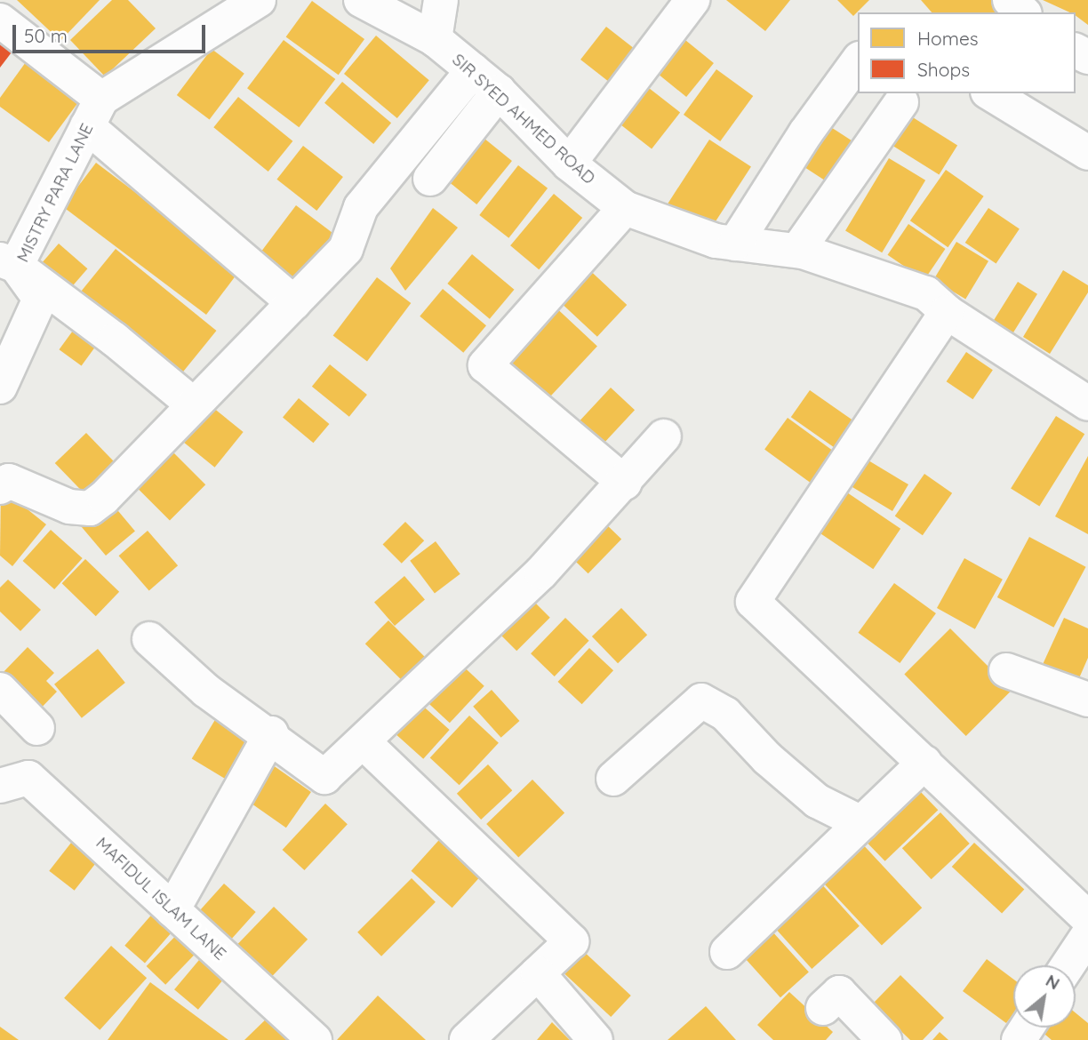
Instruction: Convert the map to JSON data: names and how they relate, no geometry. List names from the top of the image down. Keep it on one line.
{"streets":{"street":["SIR SYED AHMED ROAD","MISTRY PARA LANE","MAFIDUL ISLAM LANE"]},"legend":["Homes","Shops"],"scale_bar":"50 m","north":"top right"}
